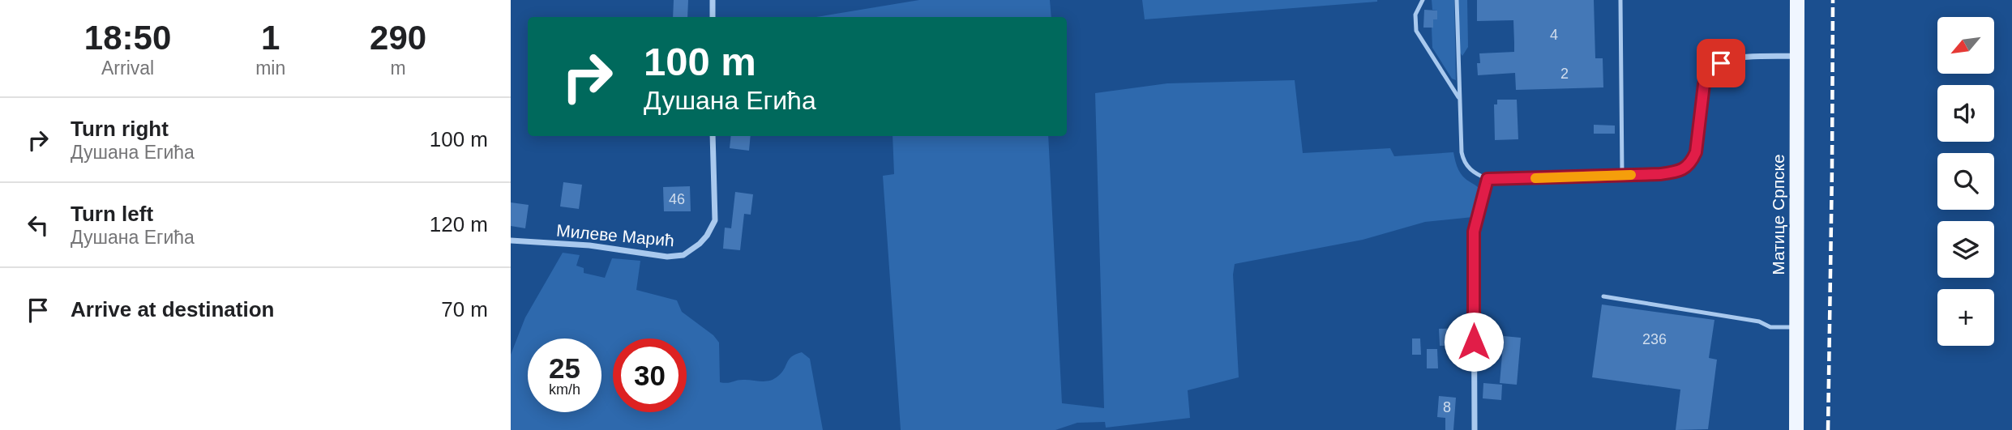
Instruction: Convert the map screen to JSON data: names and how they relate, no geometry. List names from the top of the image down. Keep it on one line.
{"streets":{"main road":["Матице Српске"],"street":["Милеве Мaрић"]},"house_numbers":["4","2","46","236","8"],"north":"bottom left","page":{"eta":["18:50","Arrival","1","min","290","m"],"map_buttons":"+","turn":["100 m","Душана Егића"],"list":[{"name":"Turn right","note":"Душана Егића","value":"100 m"},{"name":"Turn left","note":"Душана Егића","value":"120 m"},{"name":"Arrive at destination","value":"70 m"}],"speed":"25 km/h","limit":"30"}}
